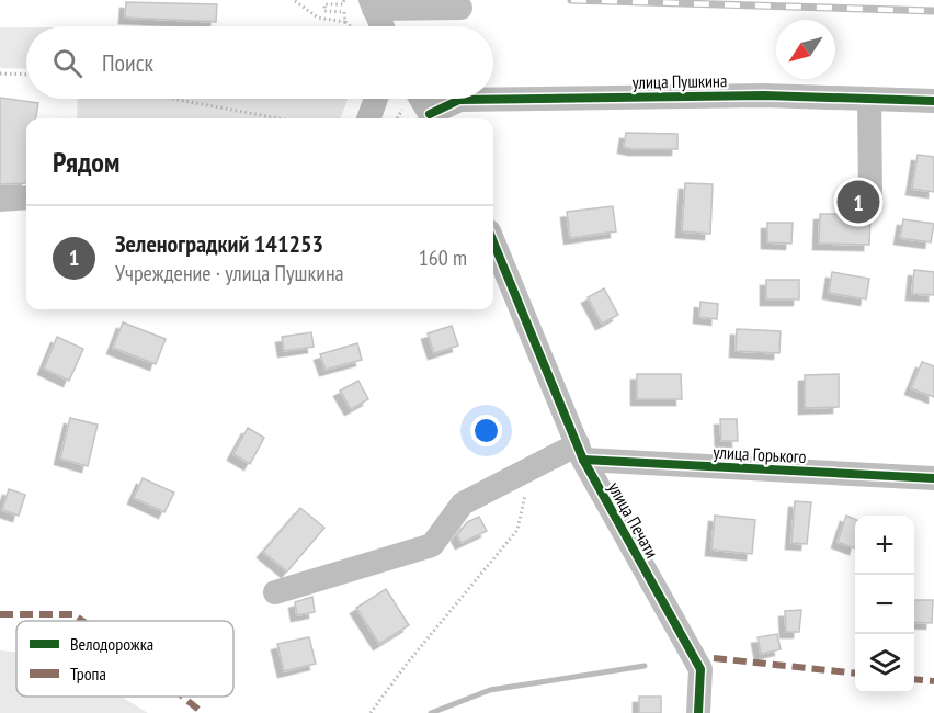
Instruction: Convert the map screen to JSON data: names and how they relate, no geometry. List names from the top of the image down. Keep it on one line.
{"streets":{"street":["улица Пушкина","улица Горького","улица Печати"]},"crossings":[["улица Горького","улица Печати"]],"legend":["Велодорожка","Тропа"],"north":"bottom left","page":{"search":"Поиск","heading":"Рядом","pins":"1","list":[{"mark":"1","name":"Зеленоградкий 141253","note":"Учреждение · улица Пушкина","value":"160 m"}],"map_buttons":["+","−"]}}
